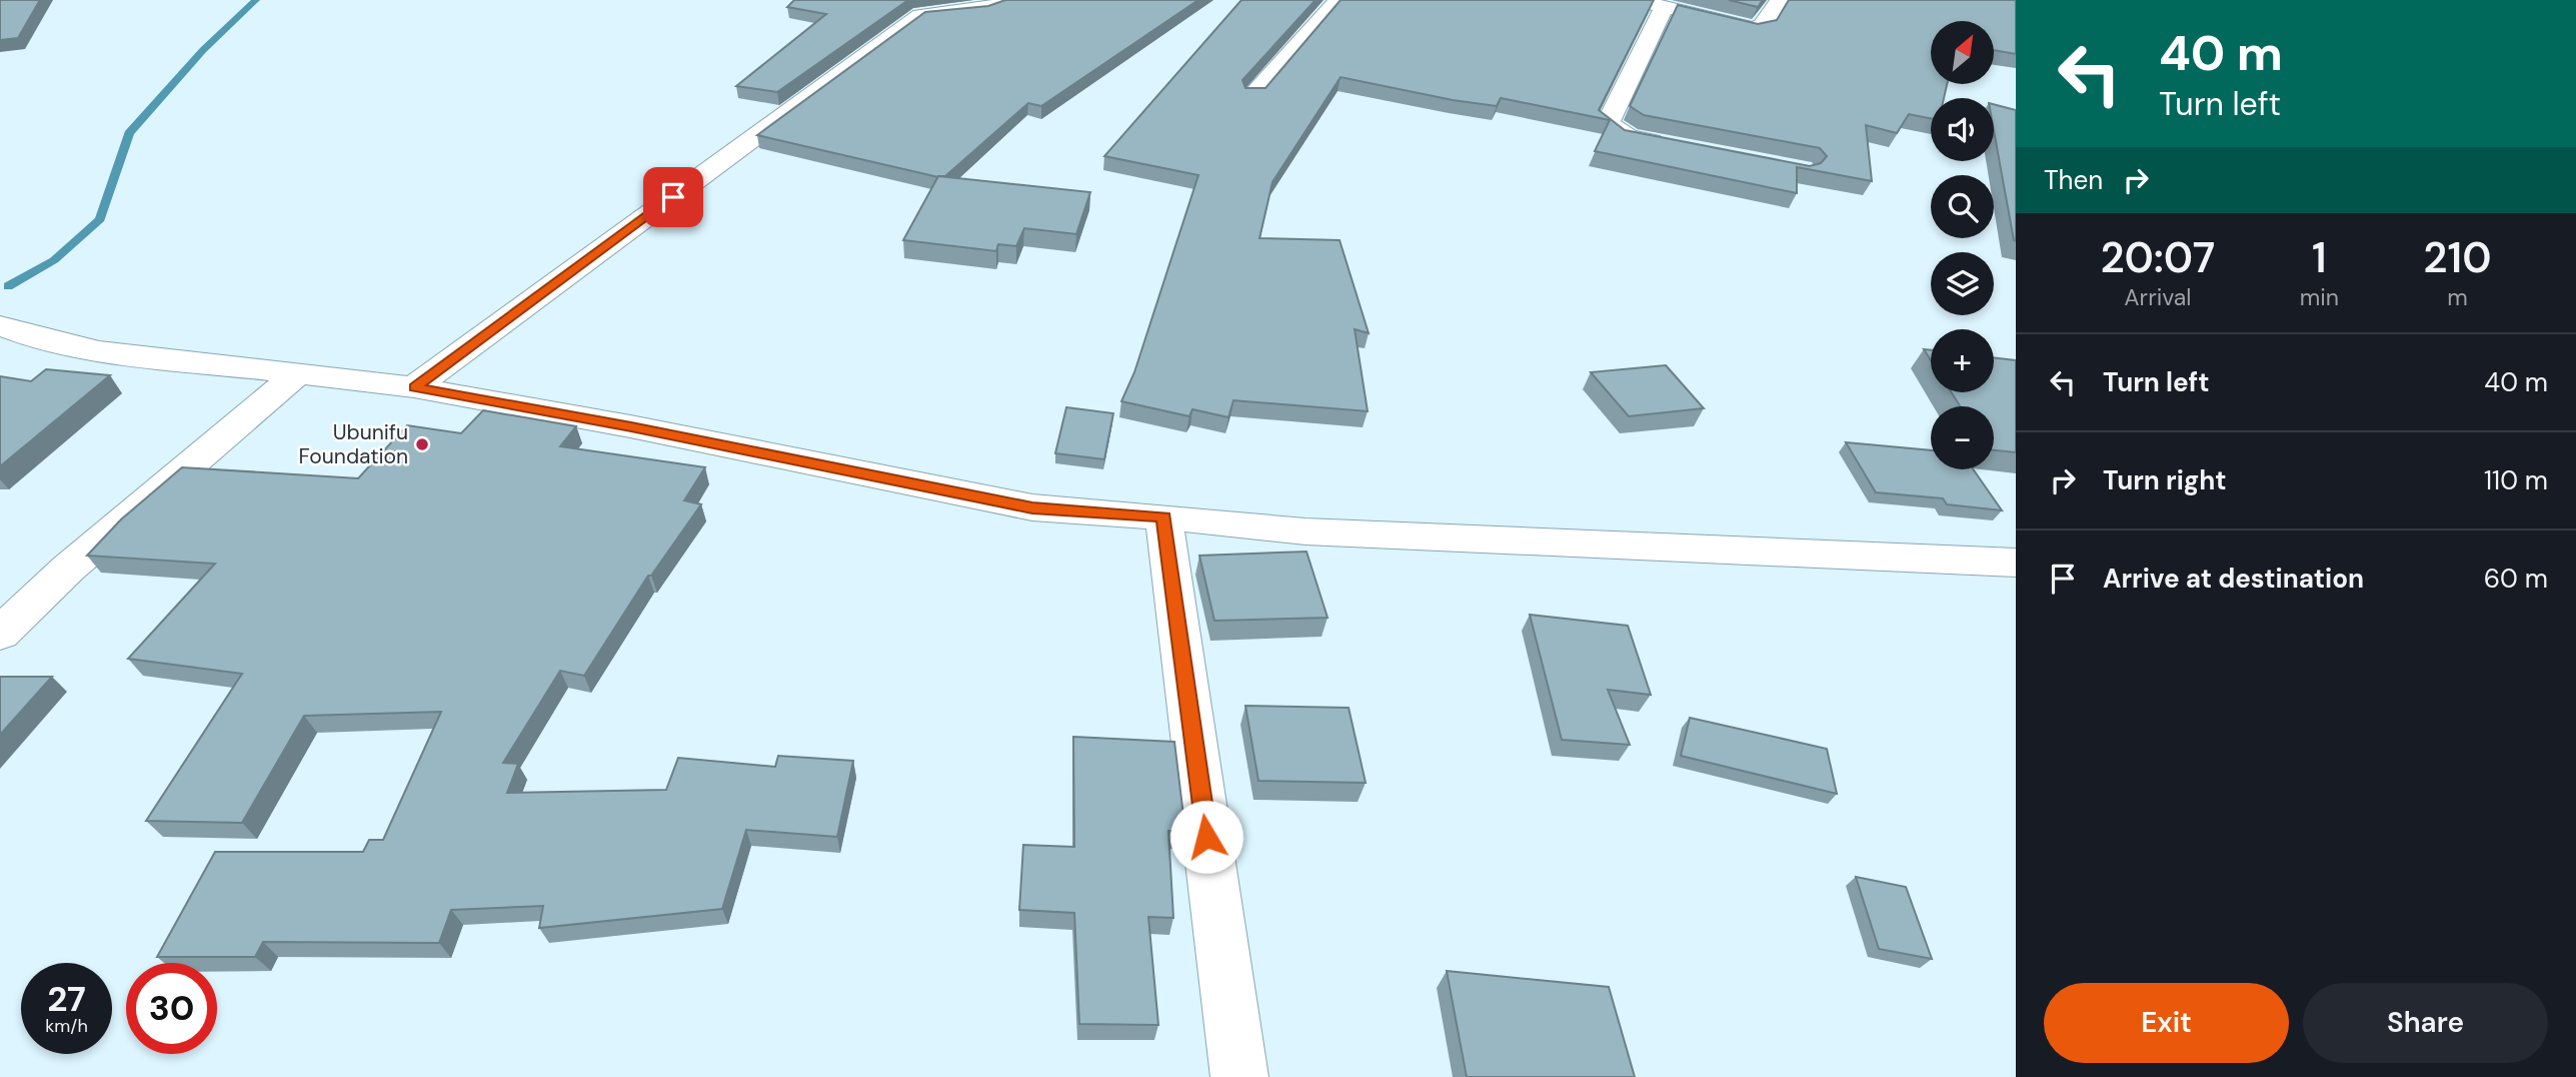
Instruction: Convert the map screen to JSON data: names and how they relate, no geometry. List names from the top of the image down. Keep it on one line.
{"places":["Ubunifu Foundation"],"north":"top right","page":{"turn":["40 m","Turn left"],"map_buttons":["+","−"],"then":"Then","eta":["20:07","Arrival","1","min","210","m"],"list":[{"name":"Turn left","value":"40 m"},{"name":"Turn right","value":"110 m"},{"name":"Arrive at destination","value":"60 m"}],"speed":"27 km/h","limit":"30","buttons":["Exit","Share"]}}
